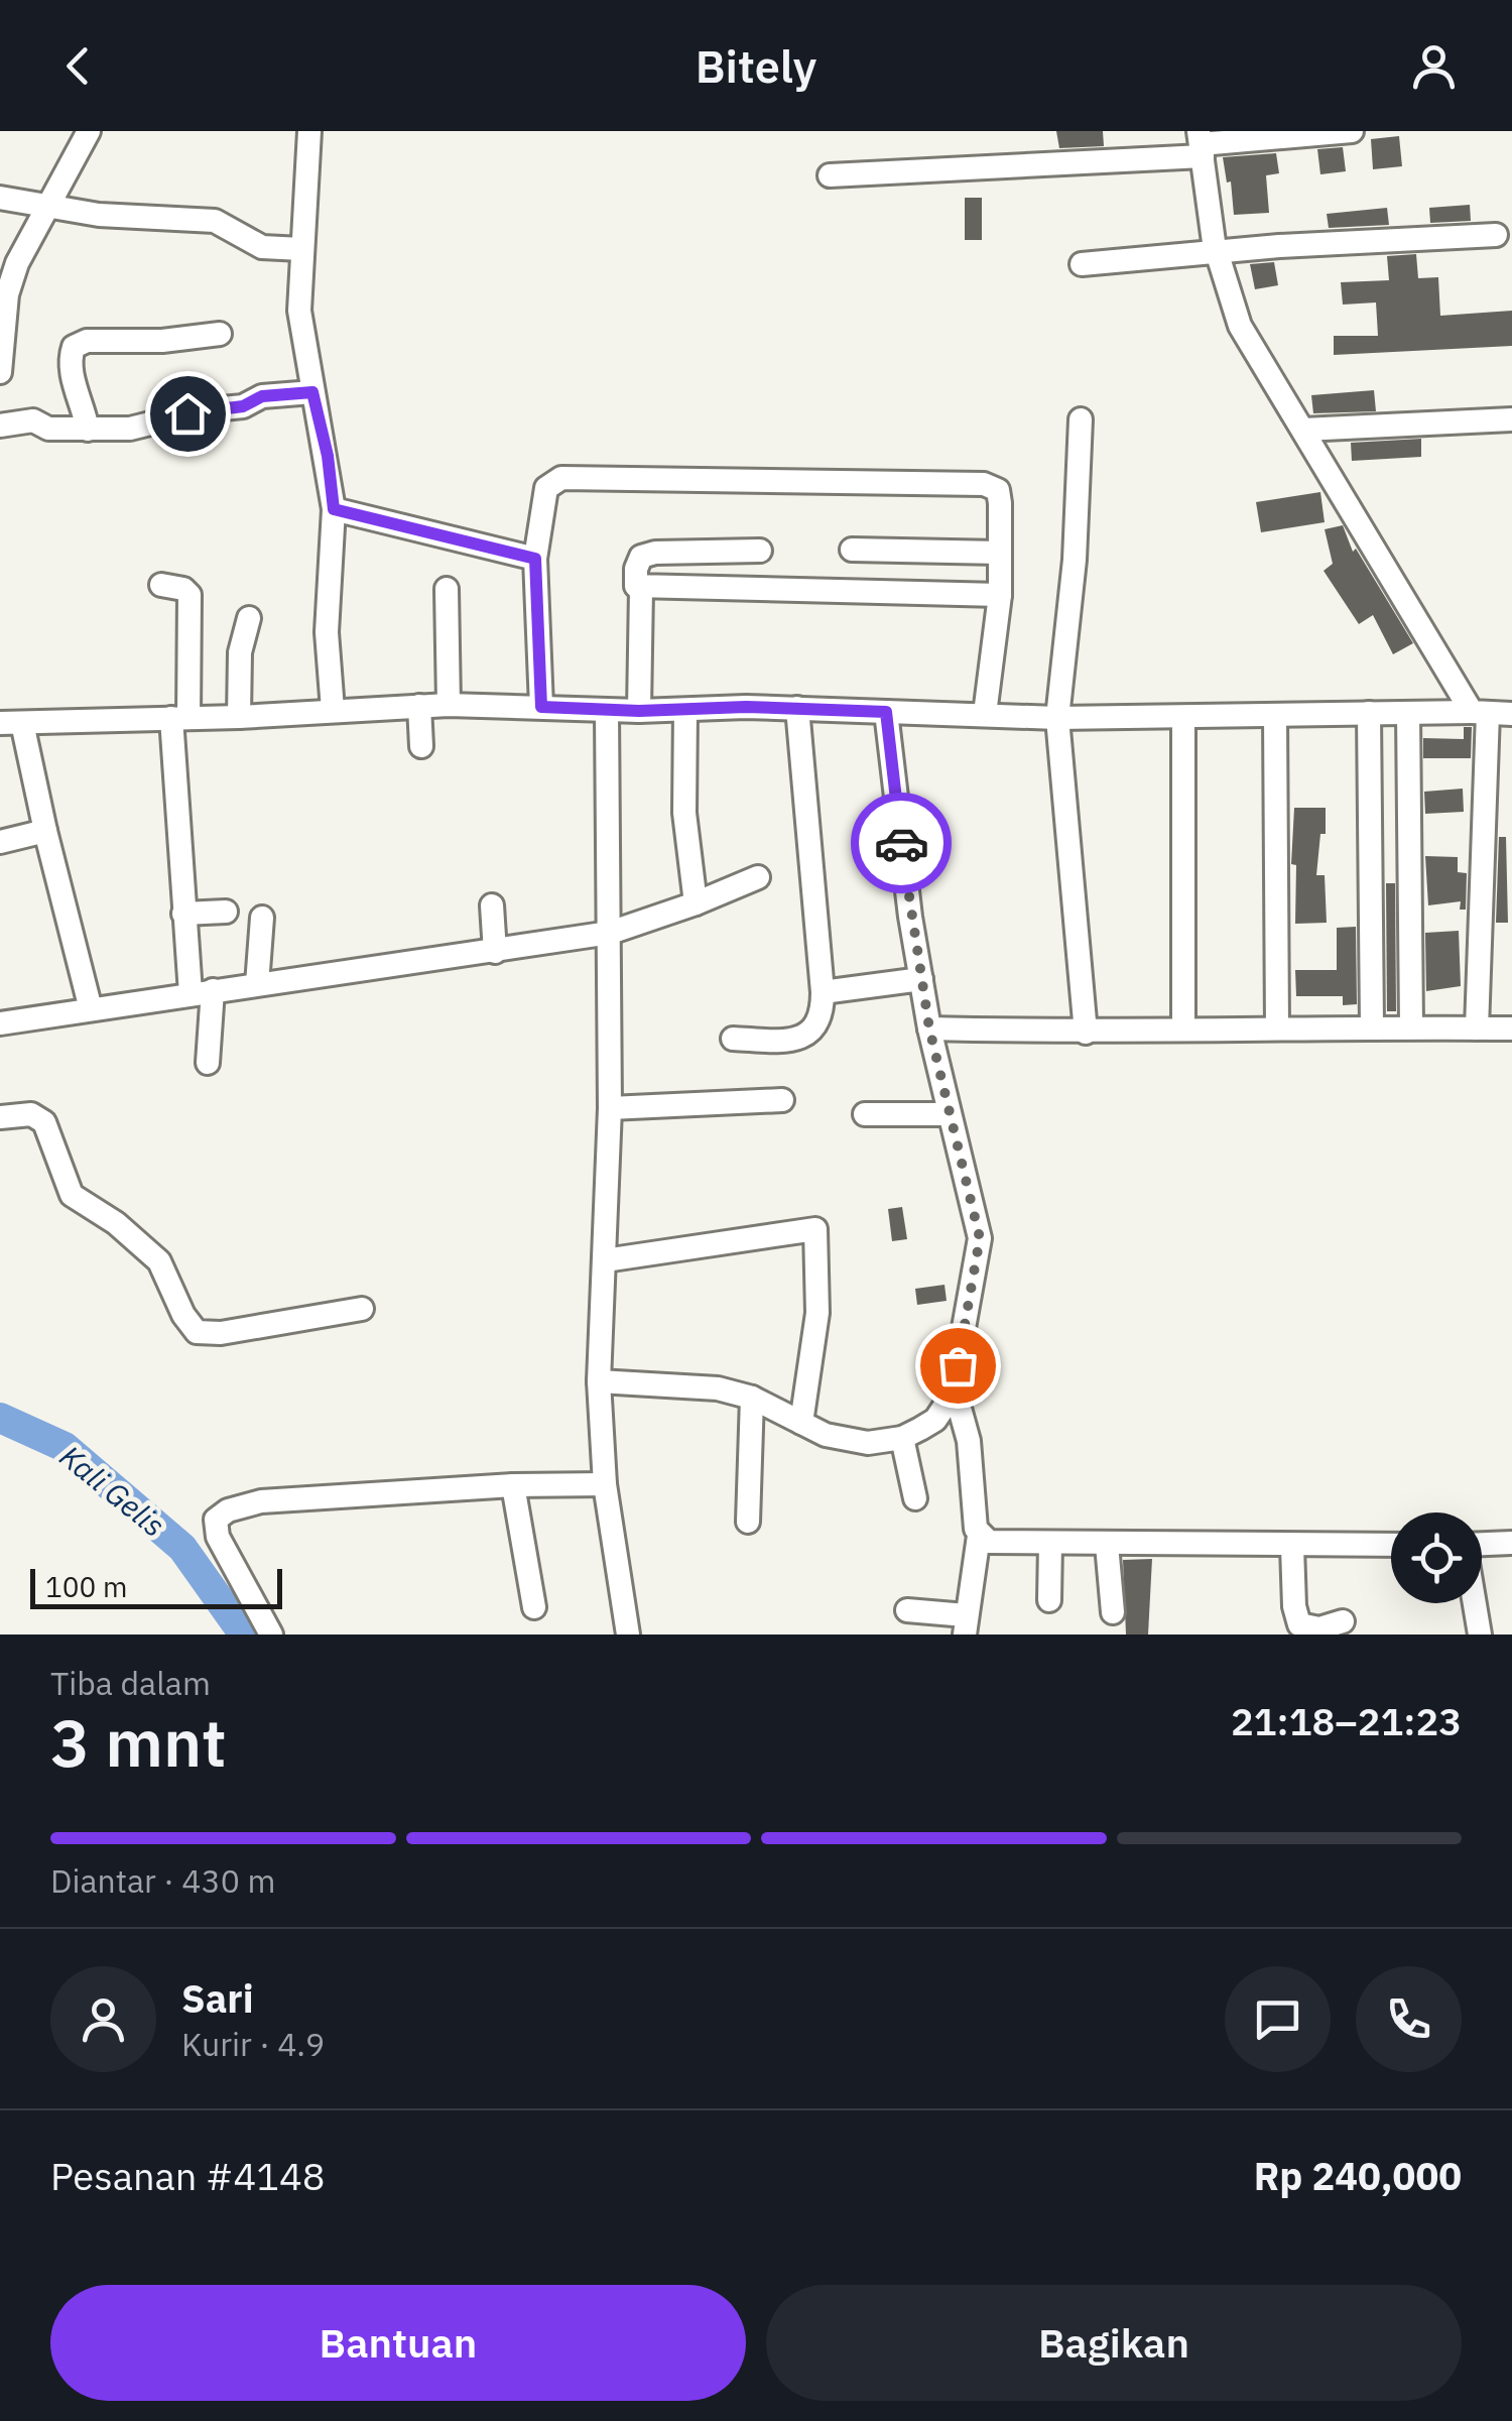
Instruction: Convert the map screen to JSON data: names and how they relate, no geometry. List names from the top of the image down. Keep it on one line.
{"water":["Kali Gelis"],"scale_bar":"100 m","page":{"header":"Bitely","scale":"100 m","heading":["3 mnt","Tiba dalam","21:18–21:23"],"panel":["Sari","Kurir · 4.9","Pesanan #4148","Rp 240,000"],"bar":"Diantar · 430 m","buttons":["Bantuan","Bagikan"]}}
